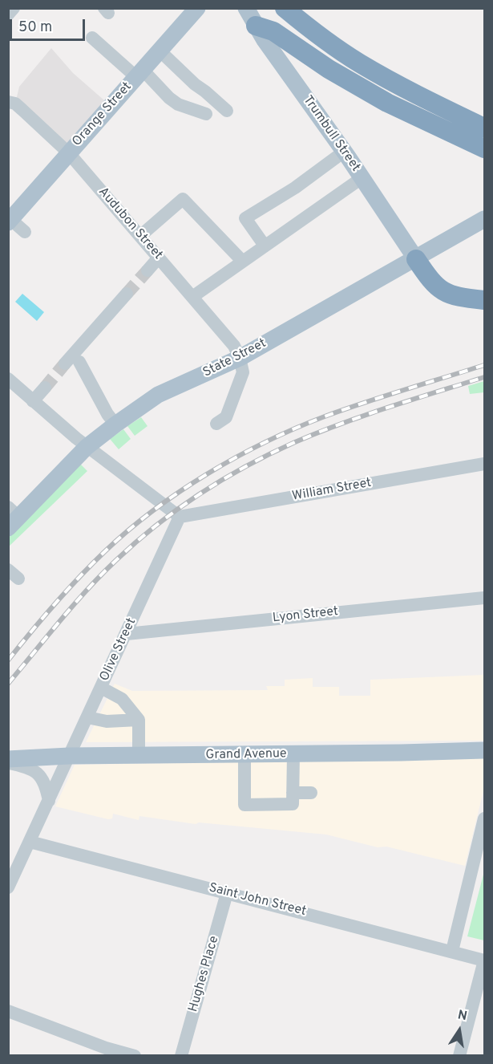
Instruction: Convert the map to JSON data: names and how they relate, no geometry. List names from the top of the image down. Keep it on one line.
{"streets":{"main road":["Orange Street","Trumbull Street","State Street","Grand Avenue"],"street":["Audubon Street","William Street","Lyon Street","Olive Street","Saint John Street","Hughes Place"]},"crossings":[["Orange Street","Audubon Street"],["Trumbull Street","State Street"],["Audubon Street","State Street"],["William Street","Olive Street"],["Lyon Street","Olive Street"],["Olive Street","Grand Avenue"],["Olive Street","Saint John Street"],["Saint John Street","Hughes Place"]],"scale_bar":"50 m","north":"top"}
